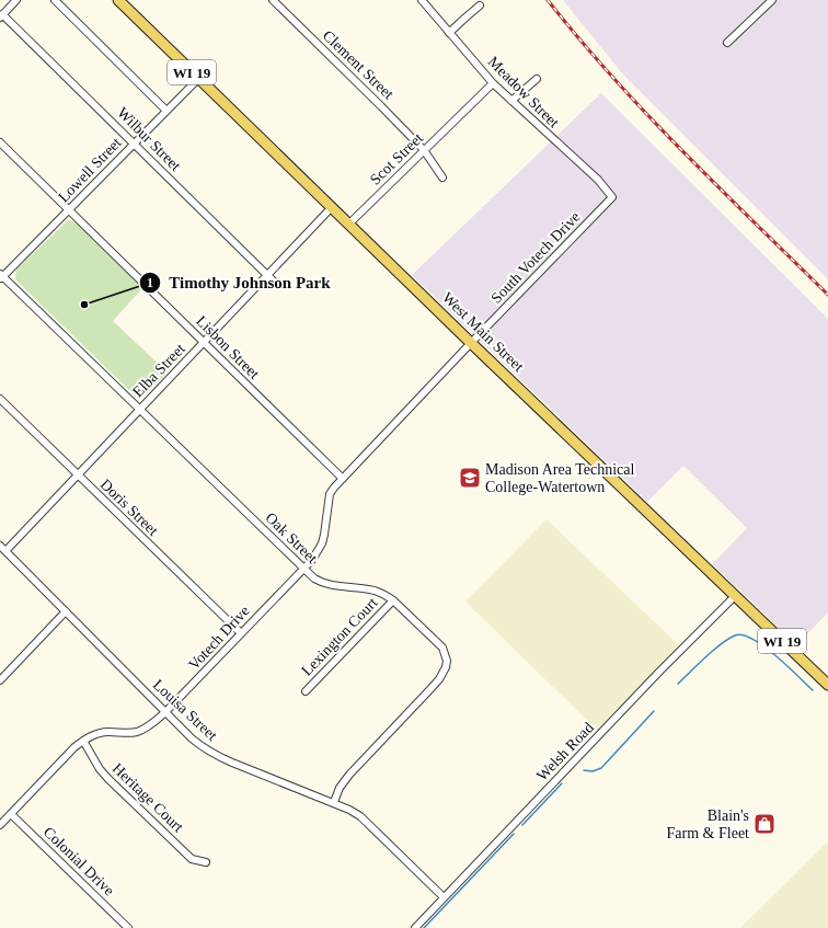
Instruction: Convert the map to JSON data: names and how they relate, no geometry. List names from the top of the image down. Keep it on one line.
{"streets":{"main road":["WI 19","West Main Street"],"street":["Clement Street","Meadow Street","Wilbur Street","Scot Street","Lowell Street","South Votech Drive","Lisbon Street","Elba Street","Doris Street","Oak Street","Lexington Court","Votech Drive","Louisa Street","Welsh Road","Heritage Court","Colonial Drive"]},"crossings":[["Clement Street","Scot Street"],["Meadow Street","Scot Street"],["Meadow Street","South Votech Drive"],["Wilbur Street","Lowell Street"],["Wilbur Street","Elba Street"],["Scot Street","West Main Street"],["Lowell Street","West Main Street"],["Lowell Street","Lisbon Street"],["Lowell Street","Oak Street"],["South Votech Drive","West Main Street"],["South Votech Drive","Votech Drive"],["West Main Street","Elba Street"],["West Main Street","Welsh Road"],["Lisbon Street","Elba Street"],["Lisbon Street","Votech Drive"],["Elba Street","Doris Street"],["Elba Street","Oak Street"],["Elba Street","Louisa Street"],["Doris Street","Votech Drive"],["Oak Street","Lexington Court"],["Oak Street","Votech Drive"],["Oak Street","Louisa Street"],["Votech Drive","Louisa Street"],["Votech Drive","Heritage Court"],["Votech Drive","Colonial Drive"],["Louisa Street","Welsh Road"]],"places":{"other":["Timothy Johnson Park"],"school or university":["Madison Area Technical College-Watertown"],"shop":["Blain's Farm & Fleet"]}}
